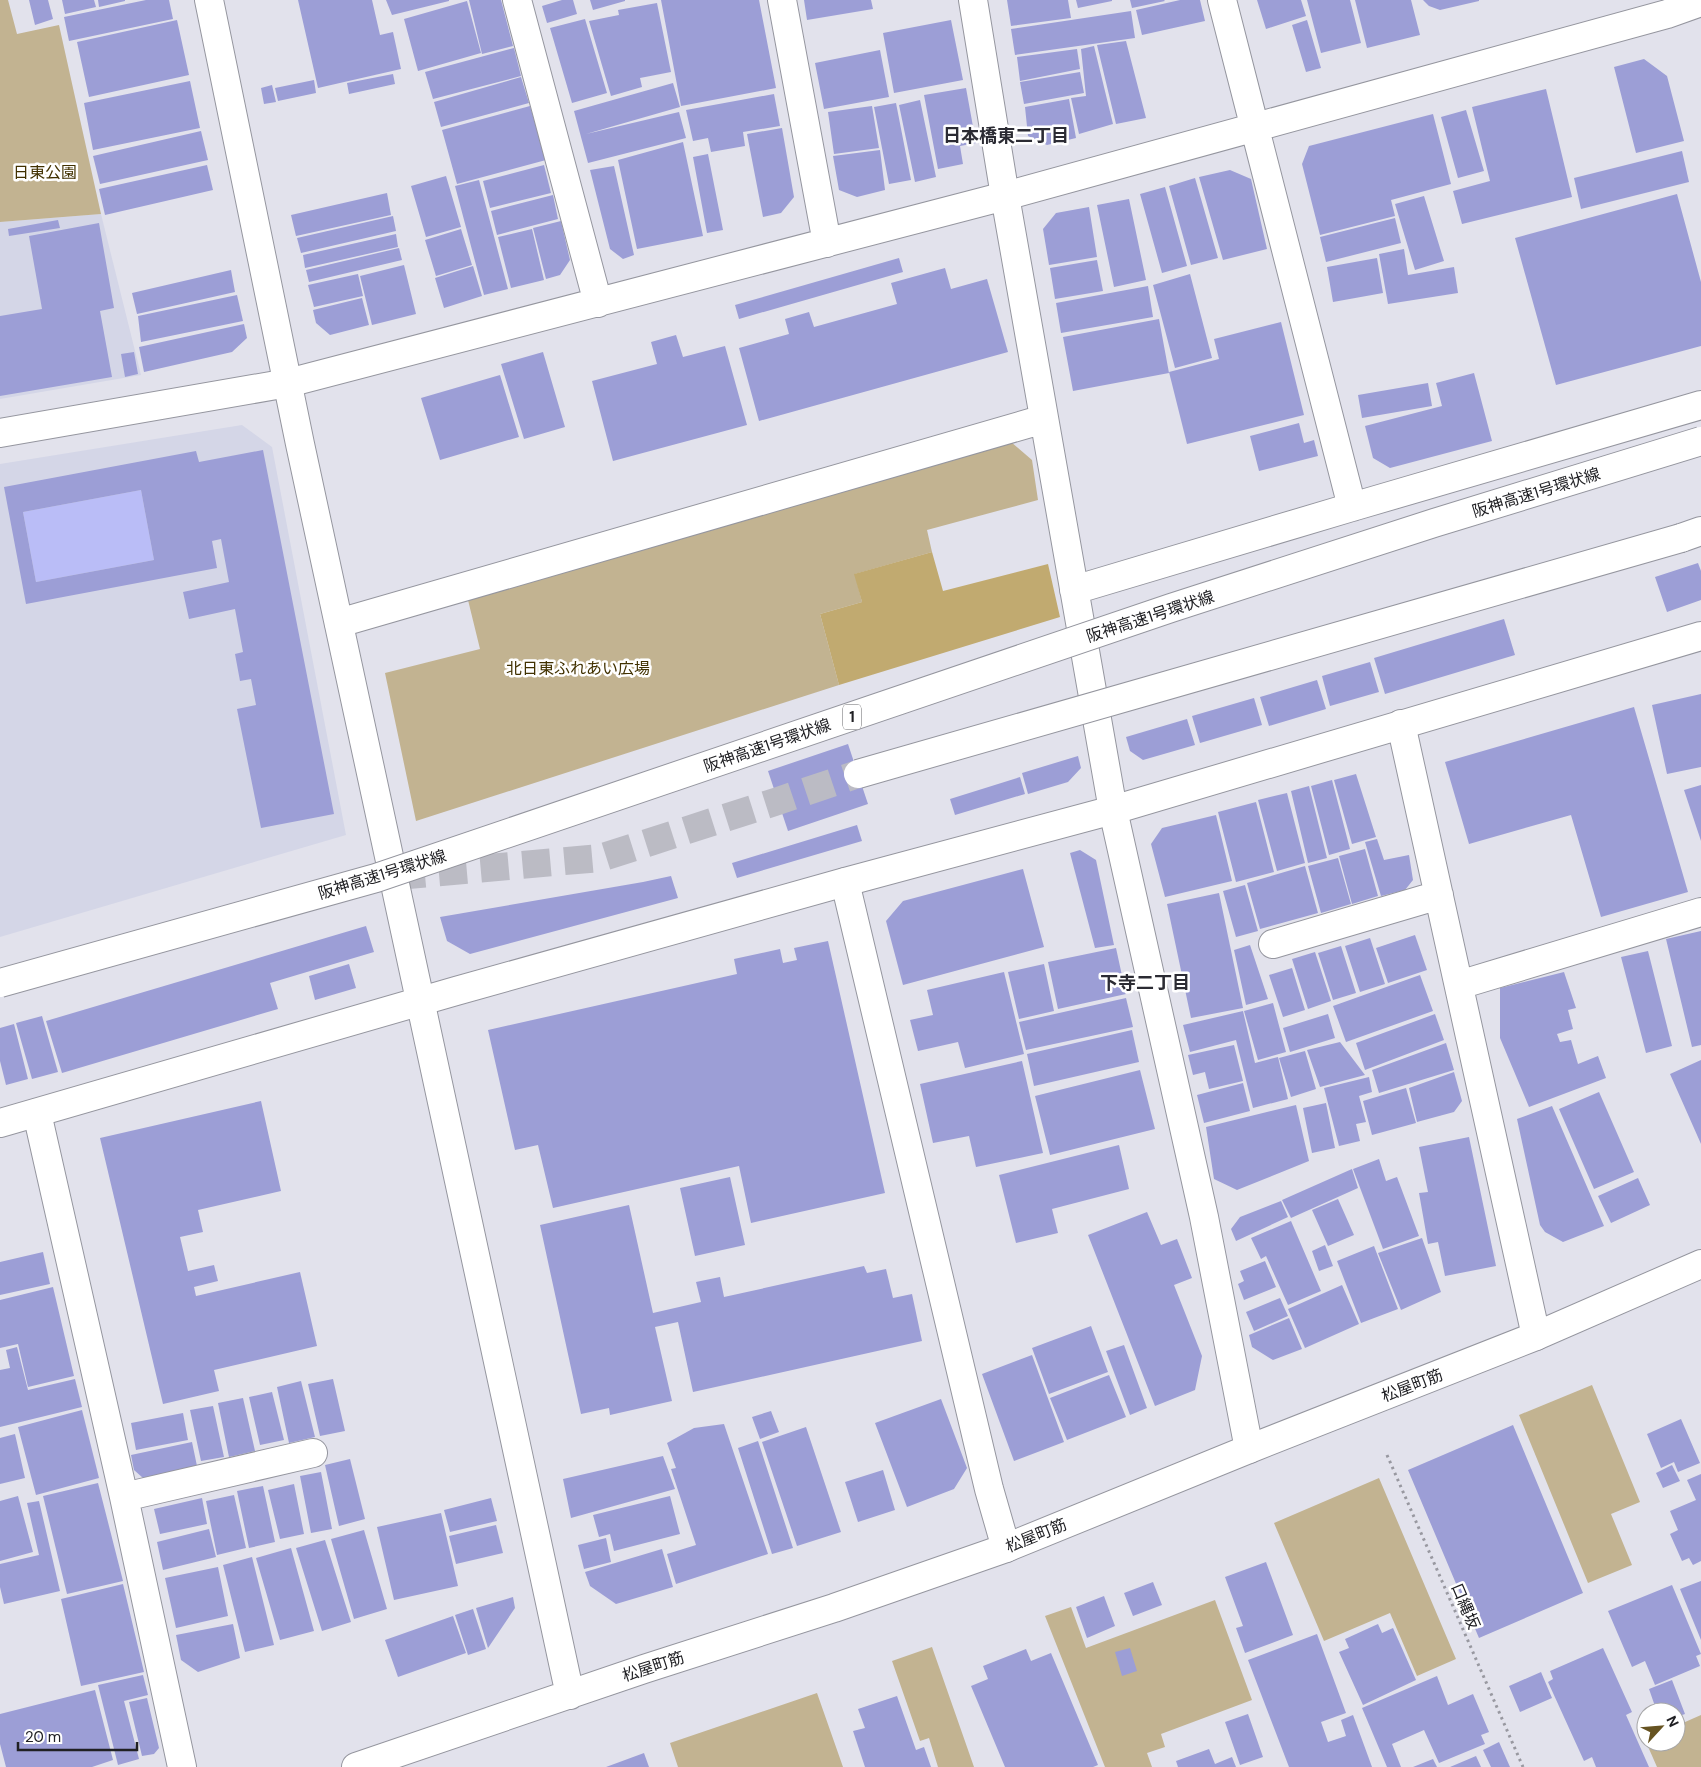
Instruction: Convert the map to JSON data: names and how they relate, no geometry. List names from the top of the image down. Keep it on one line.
{"streets":{"main road":["阪神高速1号環状線","1","松屋町筋"],"path":["口縄坂"]},"districts":["日本橋東二丁目","下寺二丁目"],"parks":["日東公園","北日東ふれあい広場"],"scale_bar":"20 m","north":"top right"}
